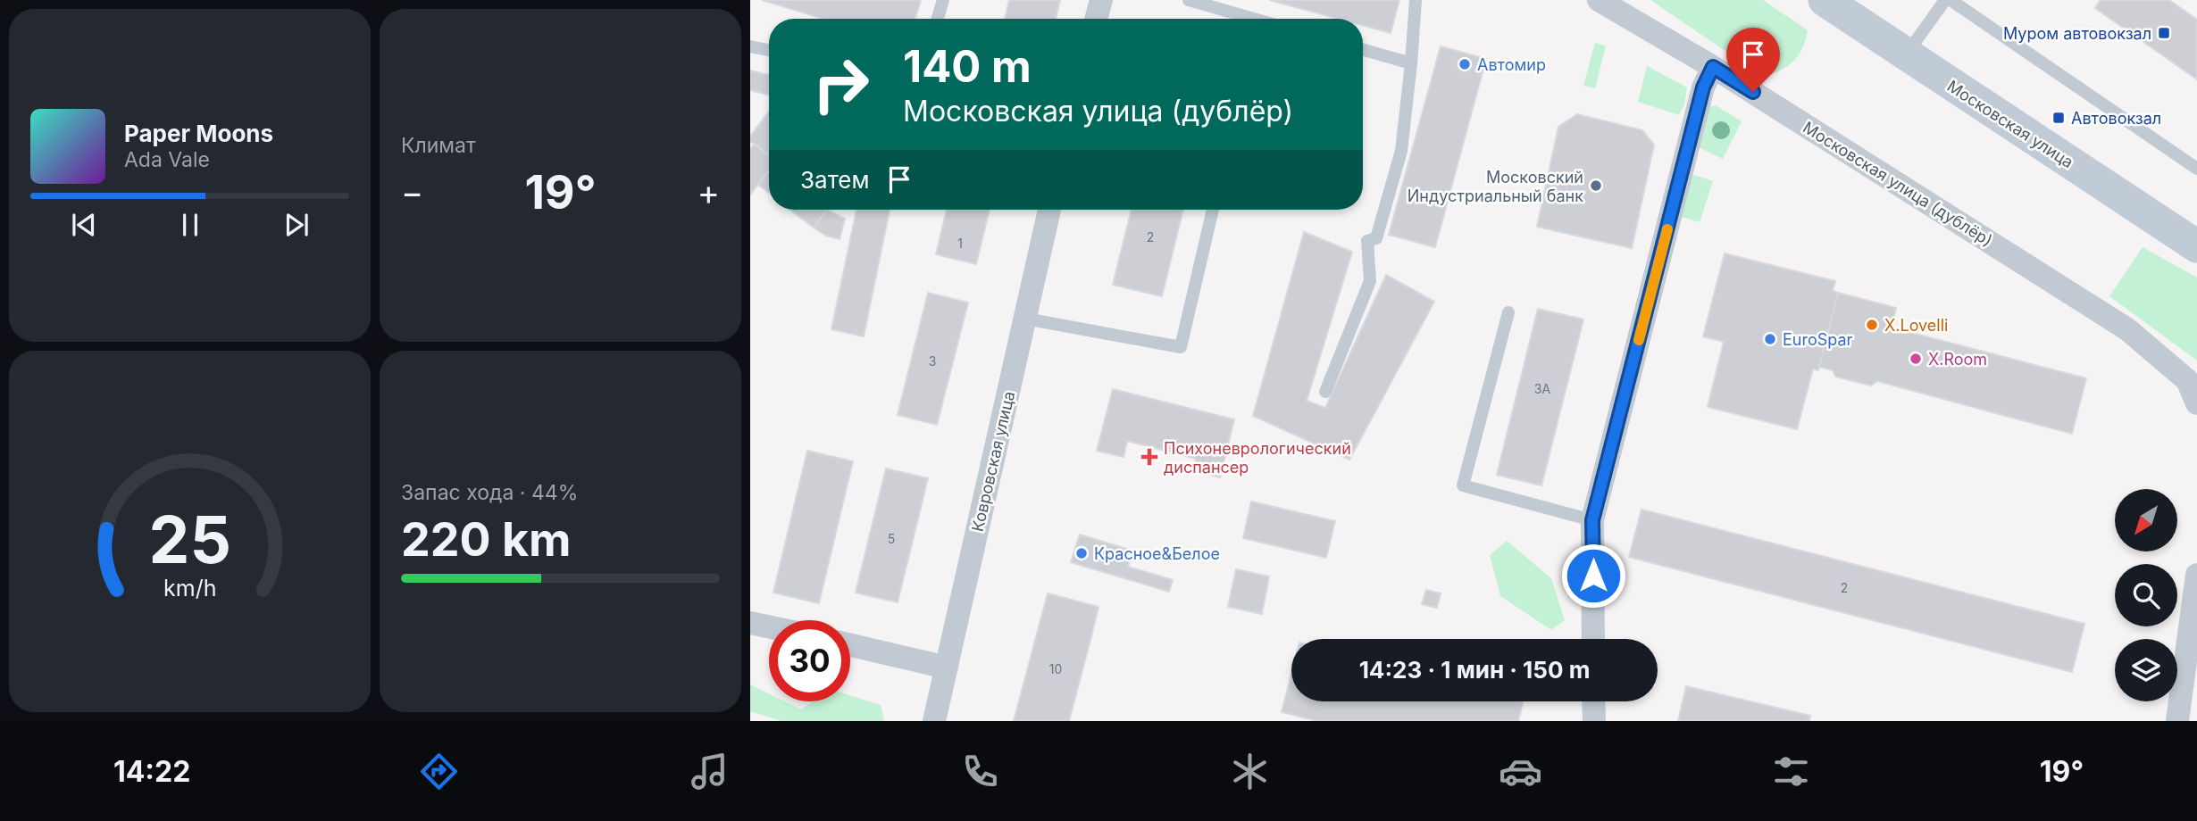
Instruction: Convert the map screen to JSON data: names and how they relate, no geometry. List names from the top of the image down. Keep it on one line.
{"streets":{"main road":["Московская улица"],"street":["Московская улица (дублёр)","Ковровская улица"]},"places":{"transit":["Муром автовокзал","Автовокзал"],"other":["Автомир","Московский Индустриальный банк","X.Lovelli","EuroSpar","Х.Room","Красное&Белое"],"health":["Психоневрологический диспансер"]},"house_numbers":["2","1","3","3А","5","2","10"],"north":"bottom left","page":{"tile":["Климат",["Запас хода · 44%","220 km"]],"turn":["140 m","Московская улица (дублёр)"],"song":["Paper Moons","Ada Vale"],"then":"Затем","heat":["−","19°","+"],"limit":"30","trip":"14:23 · 1 мин · 150 m","tabs":["14:22","19°"],"gauge":["25","km/h"]}}
